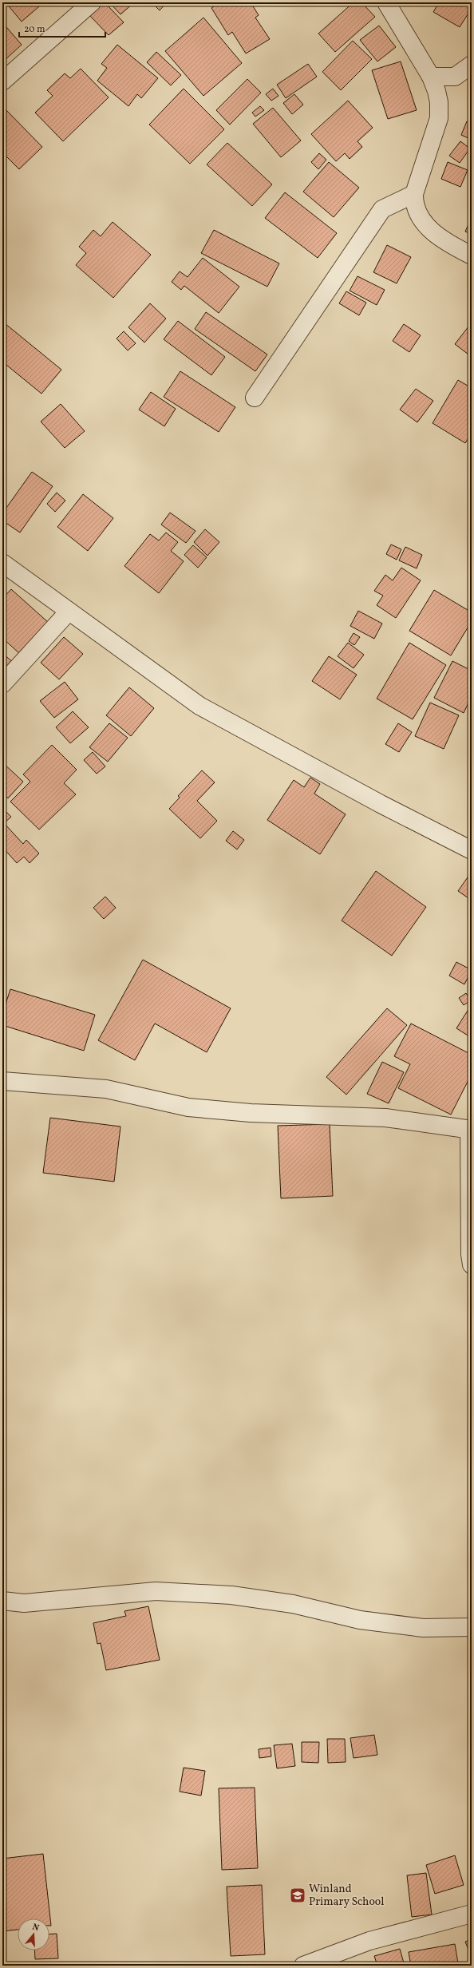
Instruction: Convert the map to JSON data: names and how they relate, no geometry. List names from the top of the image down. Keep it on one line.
{"places":{"school or university":["Winland Primary School"]},"scale_bar":"20 m","north":"top"}
